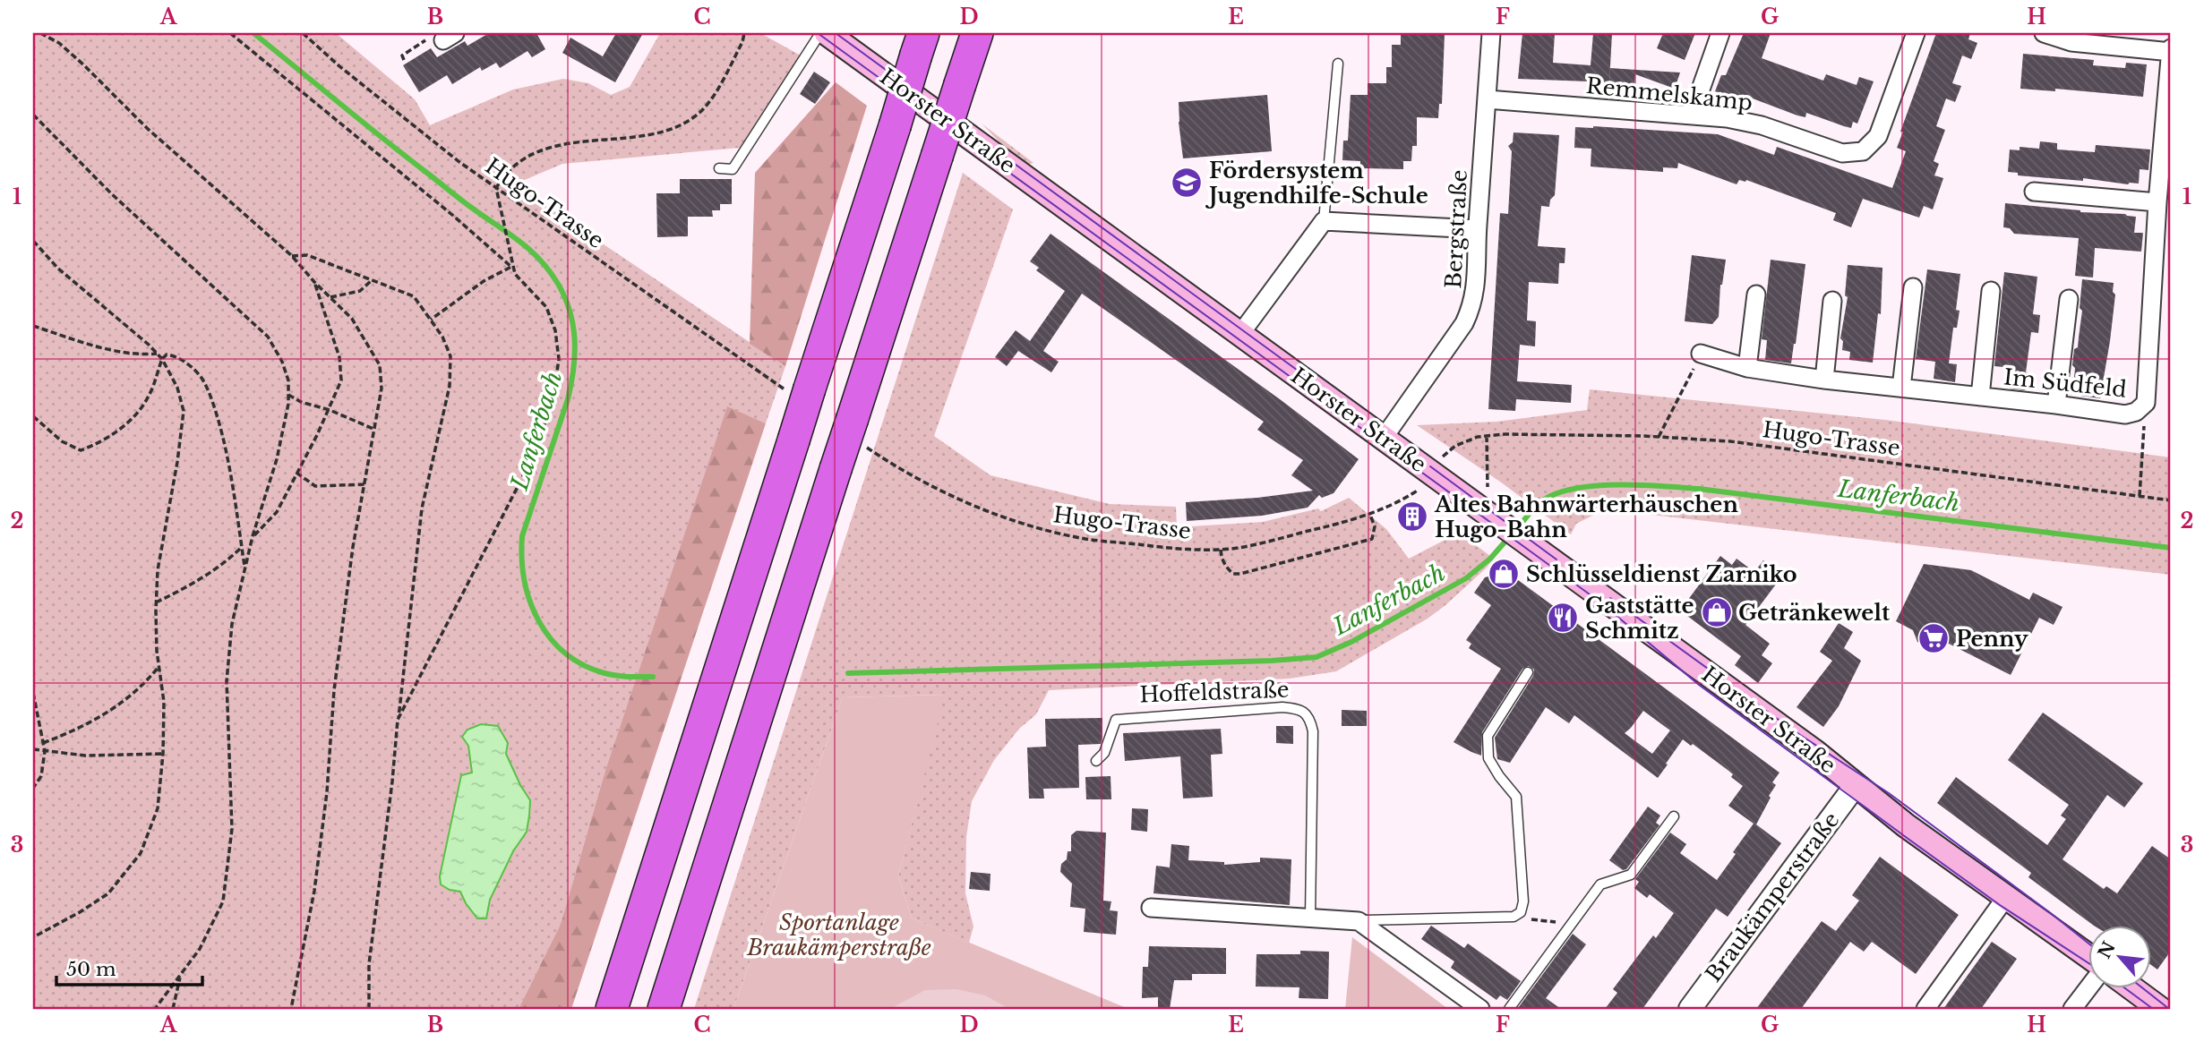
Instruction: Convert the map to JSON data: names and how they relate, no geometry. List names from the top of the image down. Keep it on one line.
{"streets":{"main road":["Horster Straße"],"street":["Remmelskamp","Bergstraße","Im Südfeld","Braukämperstraße"],"lane":["Hoffeldstraße"],"path":["Hugo-Trasse"]},"crossings":[["Remmelskamp","Bergstraße"],["Horster Straße","Bergstraße"],["Horster Straße","Braukämperstraße"]],"water":["Lanferbach"],"parks":["Sportanlage Braukämperstraße"],"places":{"school or university":["Fördersystem Jugendhilfe-Schule"],"building":["Altes Bahnwärterhäuschen Hugo-Bahn"],"shop":["Schlüsseldienst Zarniko","Getränkewelt"],"restaurant":["Gaststätte Schmitz"],"supermarket":["Penny"]},"scale_bar":"50 m","north":"top left","grid":{"columns":["A","B","C","D","E","F","G","H"],"rows":["1","2","3"]}}
